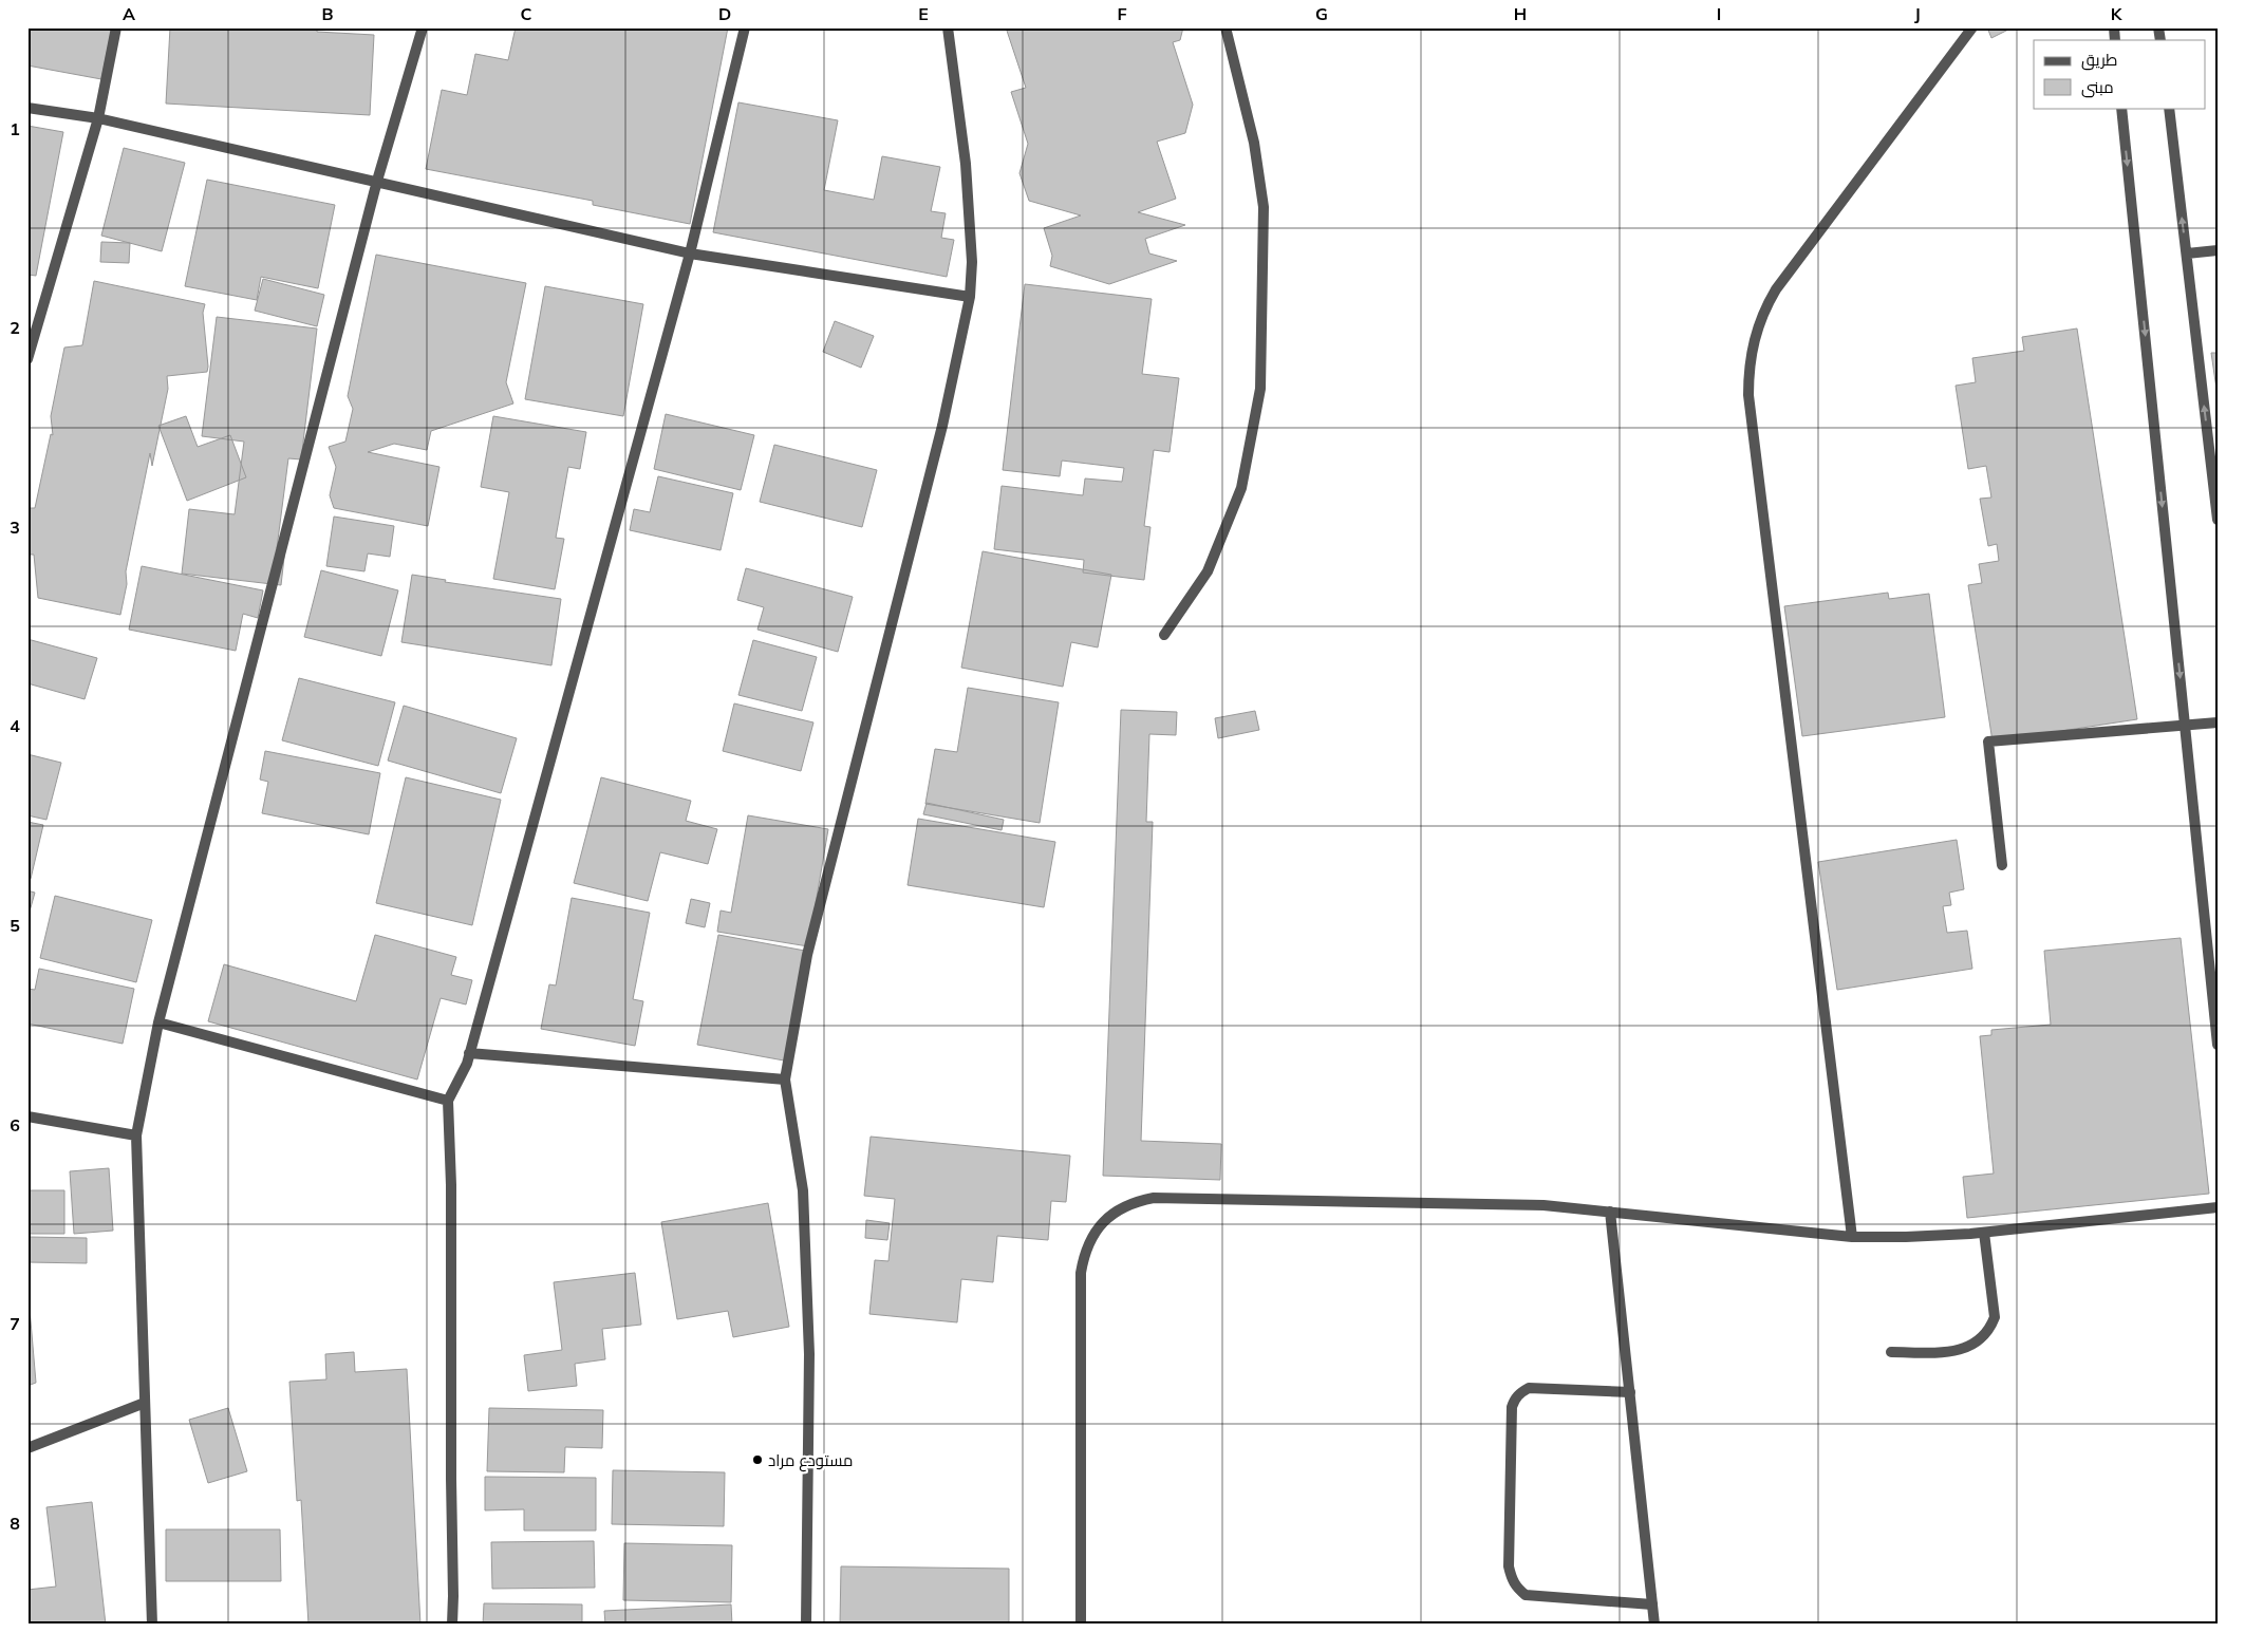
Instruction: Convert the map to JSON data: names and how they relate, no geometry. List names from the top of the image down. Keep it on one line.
{"places":["مستودع مراد"],"legend":["طريق","مبنى"],"grid":{"columns":["A","B","C","D","E","F","G","H","I","J","K"],"rows":["1","2","3","4","5","6","7","8"]}}
